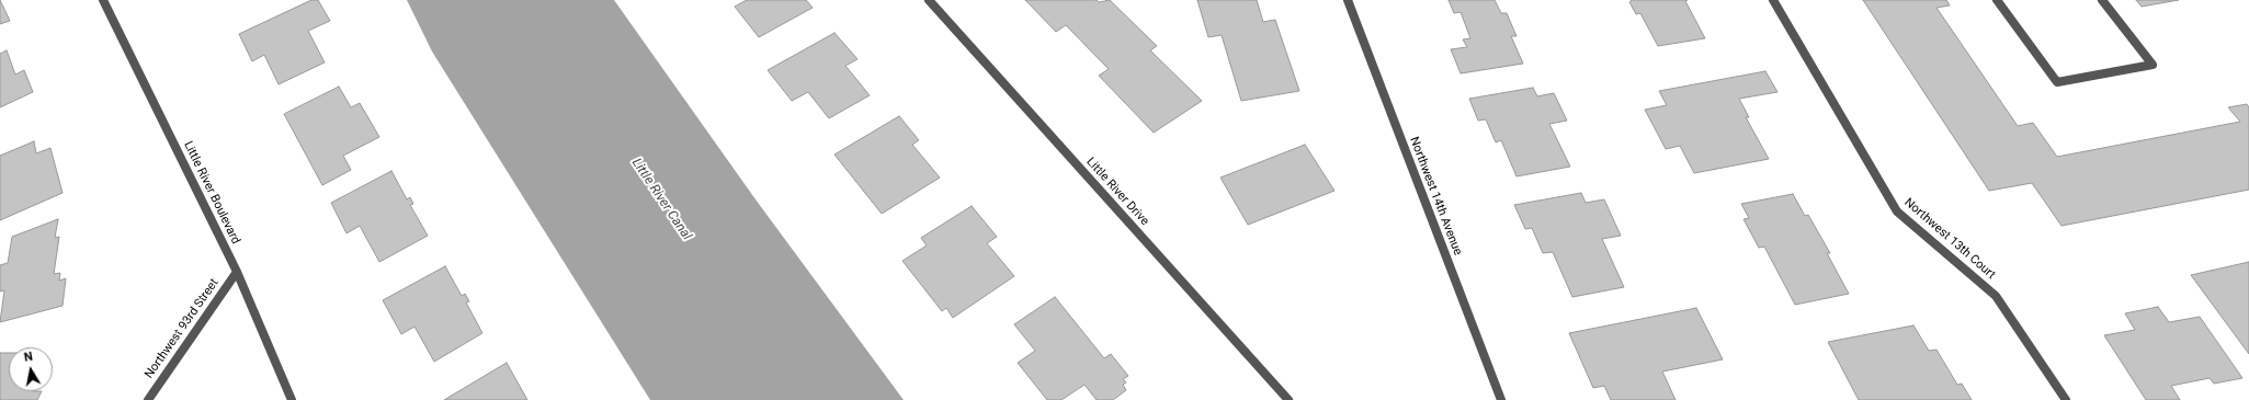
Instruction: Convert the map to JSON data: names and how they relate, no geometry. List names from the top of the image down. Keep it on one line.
{"streets":{"street":["Little River Drive","Little River Boulevard","Northwest 14th Avenue","Northwest 13th Court","Northwest 93rd Street"]},"crossings":[["Little River Boulevard","Northwest 93rd Street"]],"water":["Little River Canal"],"north":"top"}
